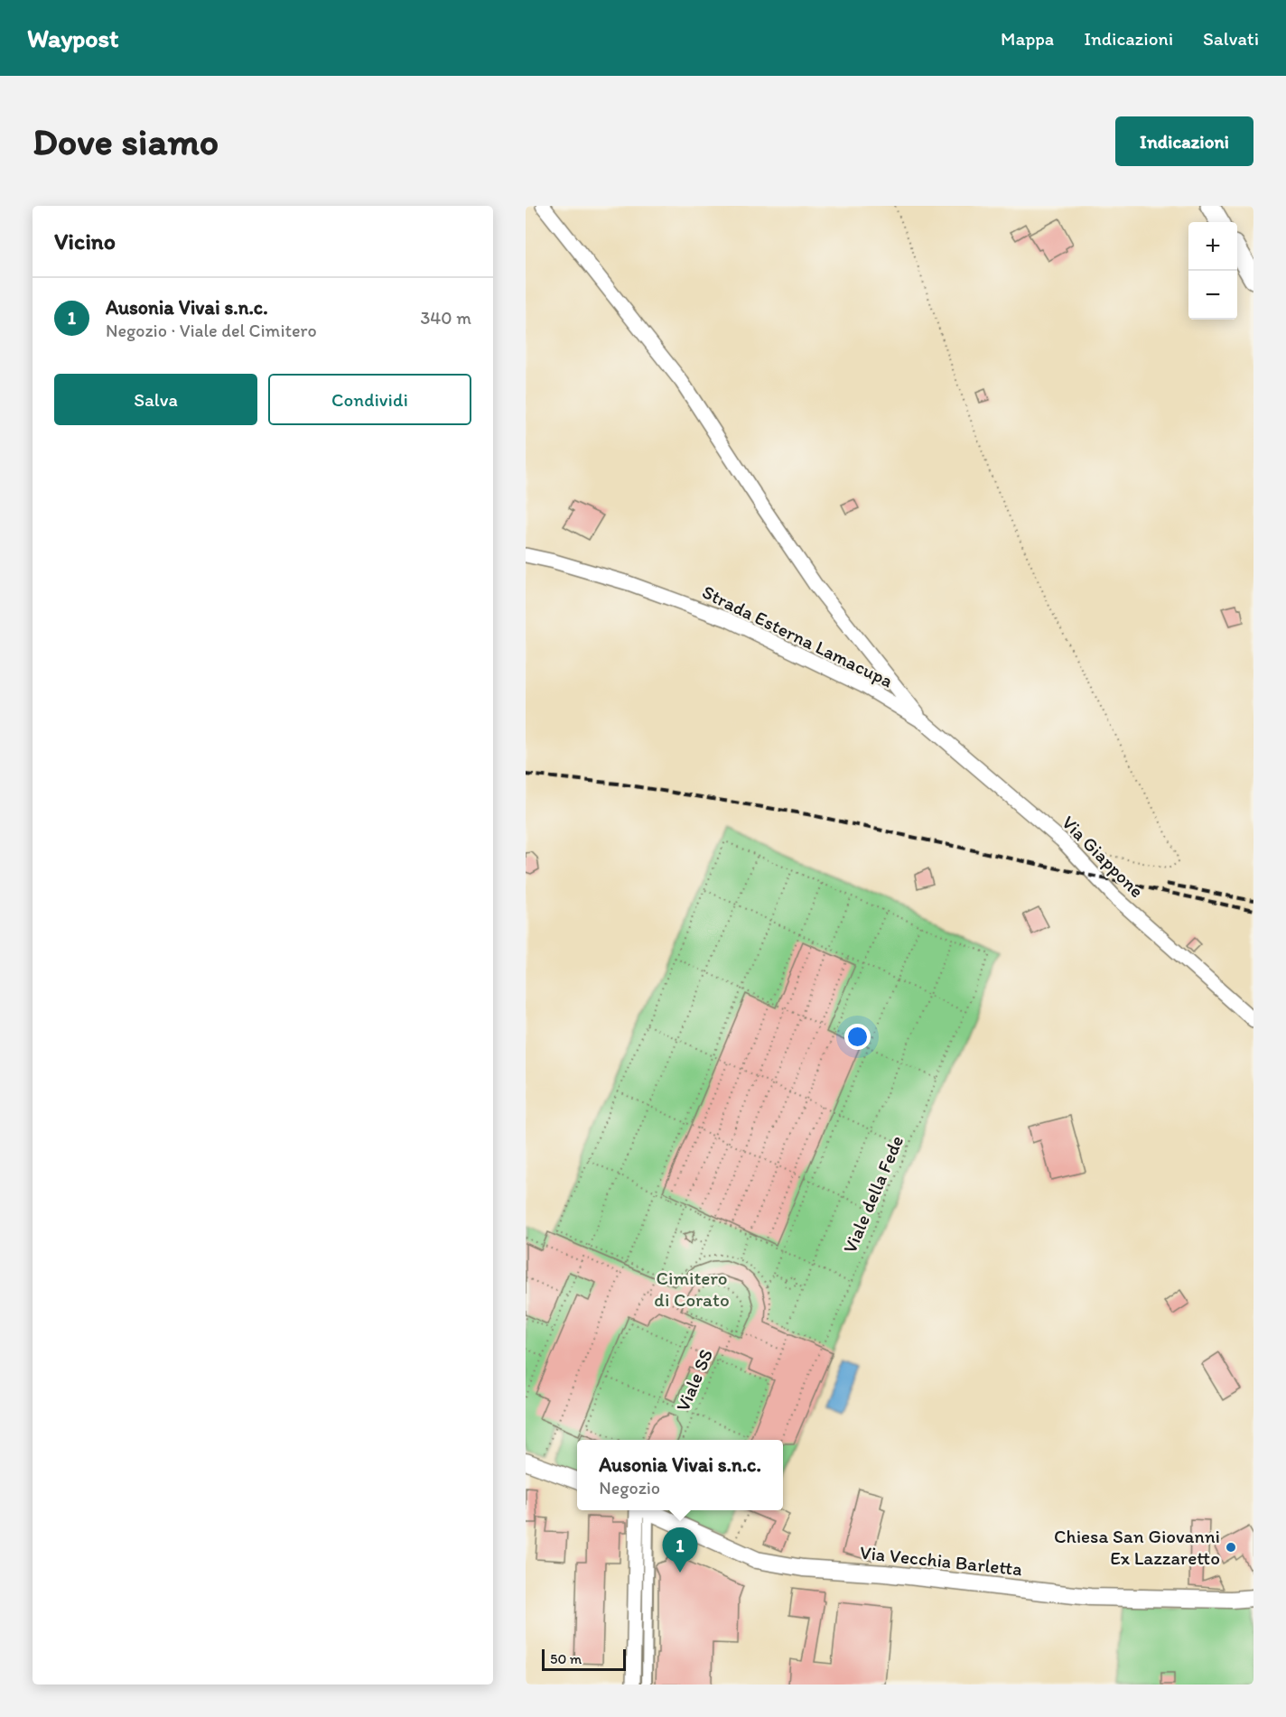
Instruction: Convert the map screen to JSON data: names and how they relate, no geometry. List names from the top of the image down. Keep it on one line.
{"streets":{"street":["Strada Esterna Lamacupa","Via Giappone","Via Vecchia Barletta"],"path":["Viale della Fede","Viale SS"]},"crossings":[["Strada Esterna Lamacupa","Via Giappone"]],"parks":["Cimitero di Corato"],"places":["Chiesa San Giovanni Ex Lazzaretto"],"scale_bar":"50 m","page":{"header":"Waypost","nav":["Mappa","Indicazioni","Salvati"],"buttons":["Indicazioni",["Salva","Condividi"]],"title":"Dove siamo","heading":"Vicino","map_buttons":["+","−"],"list":[{"mark":"1","name":"Ausonia Vivai s.n.c.","note":"Negozio · Viale del Cimitero","value":"340 m"}],"popup":["Ausonia Vivai s.n.c.","Negozio"],"pins":"1","scale":"50 m"}}
